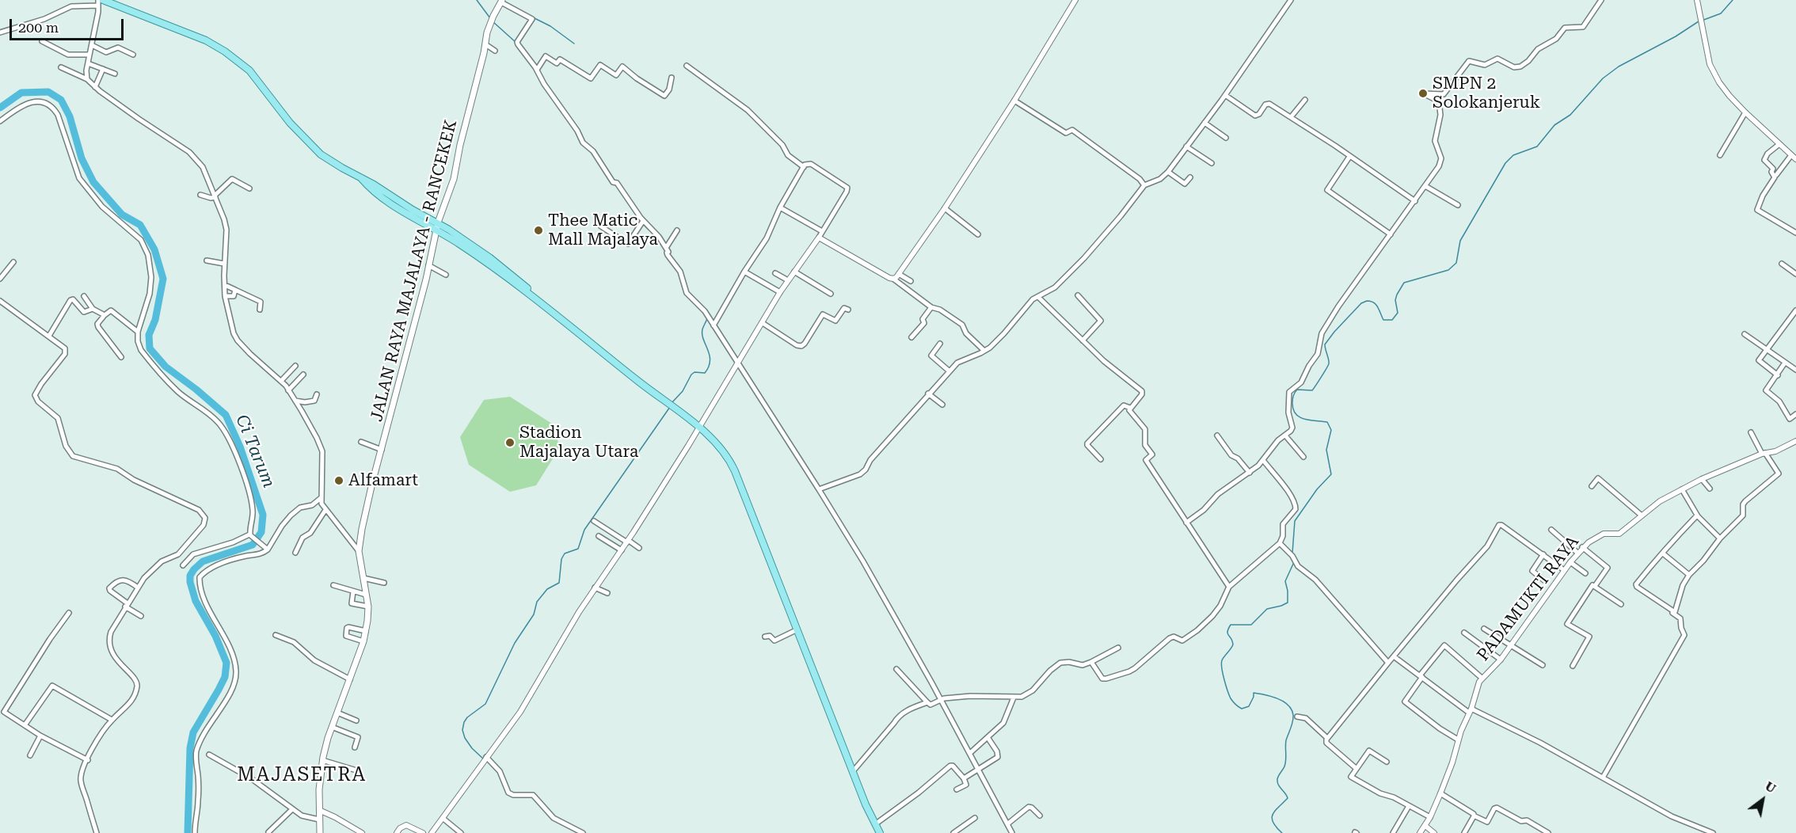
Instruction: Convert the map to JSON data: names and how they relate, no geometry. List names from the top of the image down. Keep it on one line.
{"streets":{"main road":["JALAN RAYA MAJALAYA - RANCEKEK"],"street":["PADAMUKTI RAYA"]},"districts":["MAJASETRA"],"water":["Ci Tarum"],"places":["SMPN 2 Solokanjeruk","Thee Matic Mall Majalaya","Stadion Majalaya Utara","Alfamart"],"scale_bar":"200 m","north":"top right"}
